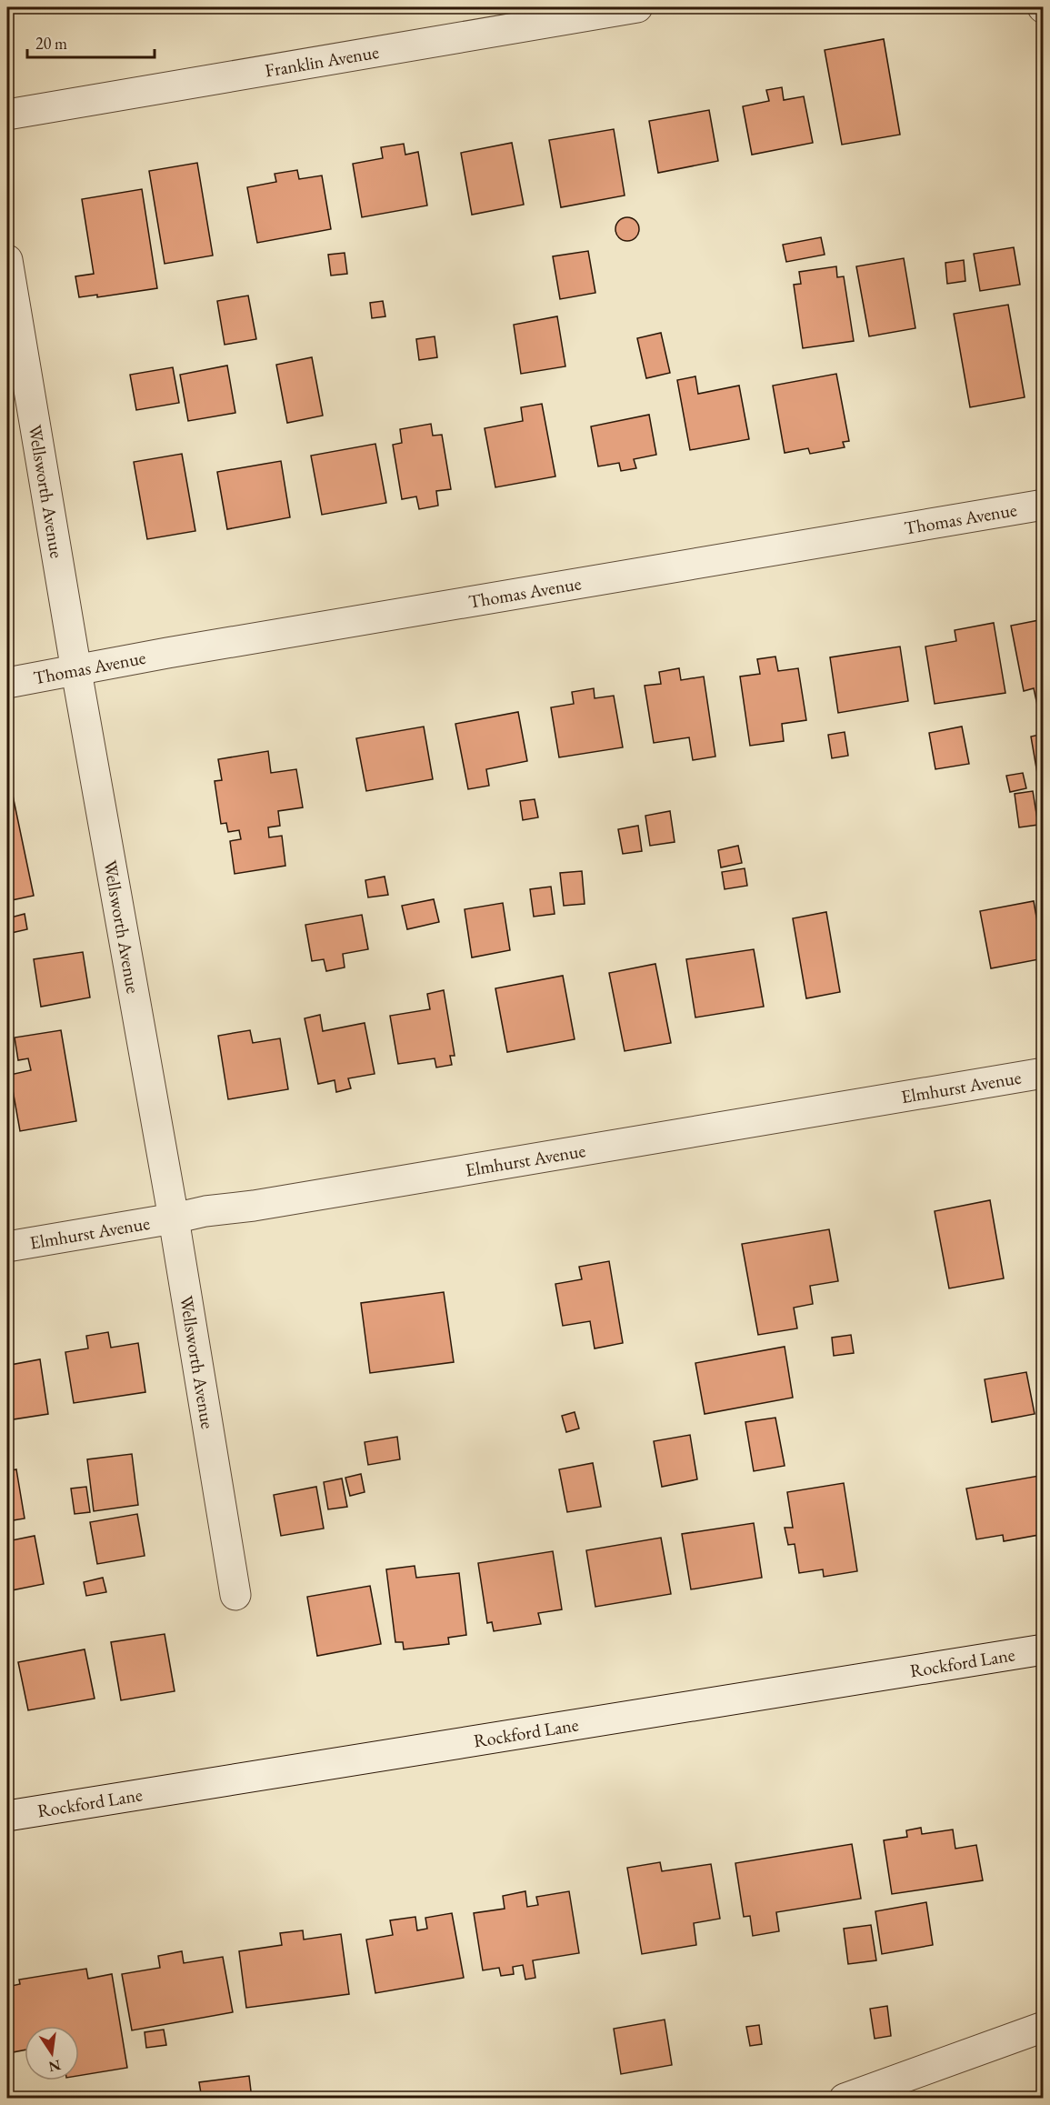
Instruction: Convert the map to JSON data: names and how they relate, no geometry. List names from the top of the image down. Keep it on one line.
{"streets":{"street":["Franklin Avenue","Wellsworth Avenue","Thomas Avenue","Elmhurst Avenue","Rockford Lane"]},"crossings":[["Wellsworth Avenue","Thomas Avenue"],["Wellsworth Avenue","Elmhurst Avenue"]],"scale_bar":"20 m","north":"bottom"}
